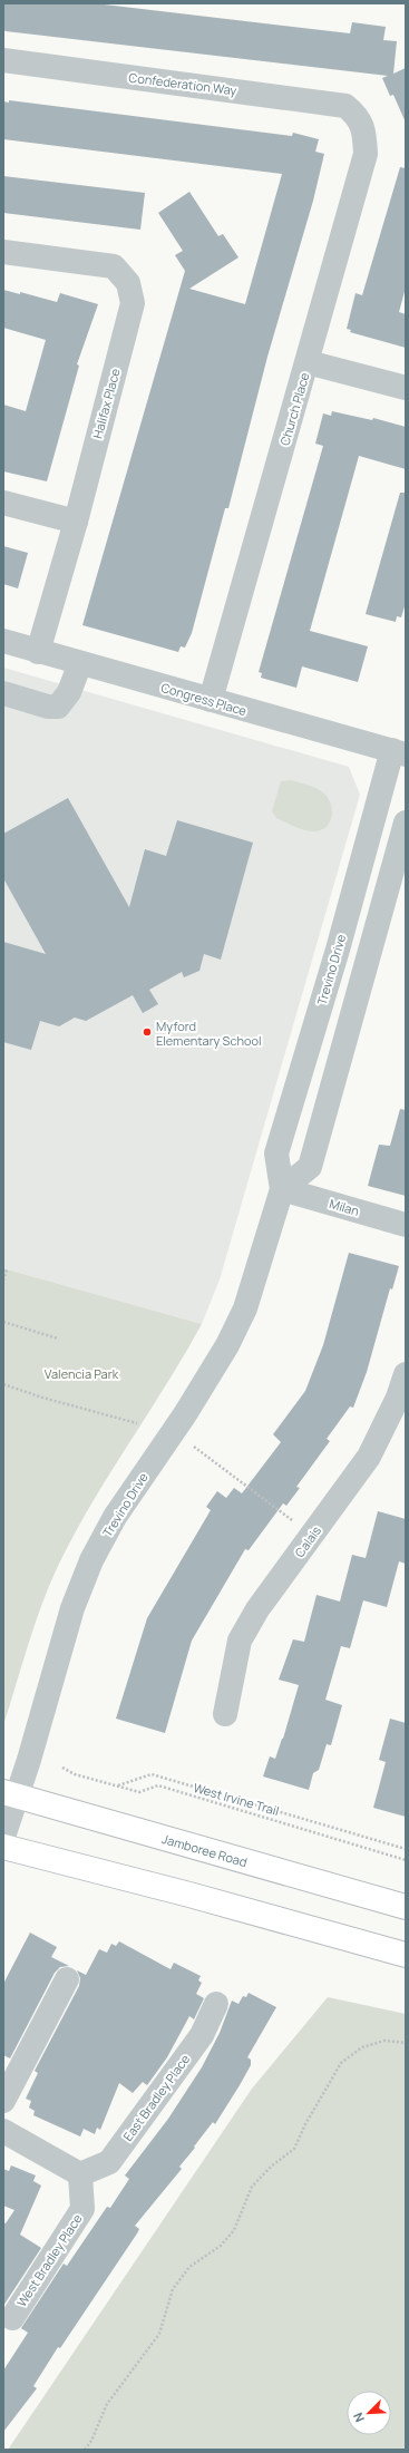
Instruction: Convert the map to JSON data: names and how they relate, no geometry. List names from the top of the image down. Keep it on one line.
{"streets":{"main road":["Jamboree Road"],"street":["Confederation Way","Halifax Place","Church Place","Congress Place","Trevino Drive","Milan","Calais","East Bradley Place","West Bradley Place"],"path":["West Irvine Trail"]},"crossings":[["Confederation Way","Church Place"],["Halifax Place","Congress Place"],["Church Place","Congress Place"],["Congress Place","Trevino Drive"],["Trevino Drive","Milan"],["Trevino Drive","Jamboree Road"],["East Bradley Place","West Bradley Place"]],"parks":["Valencia Park"],"places":["Myford Elementary School"],"north":"bottom left"}
